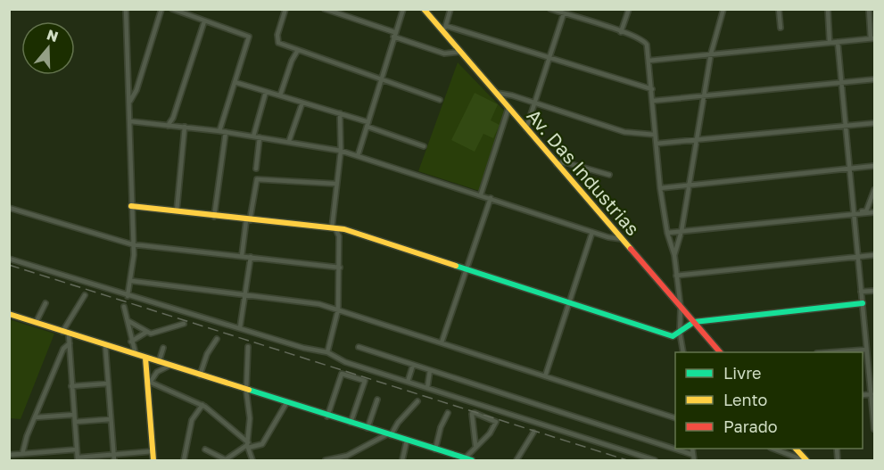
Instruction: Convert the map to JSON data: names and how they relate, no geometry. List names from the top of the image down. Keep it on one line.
{"streets":{"street":["Av. Das Industrias"]},"legend":["Livre","Lento","Parado"],"north":"top"}
